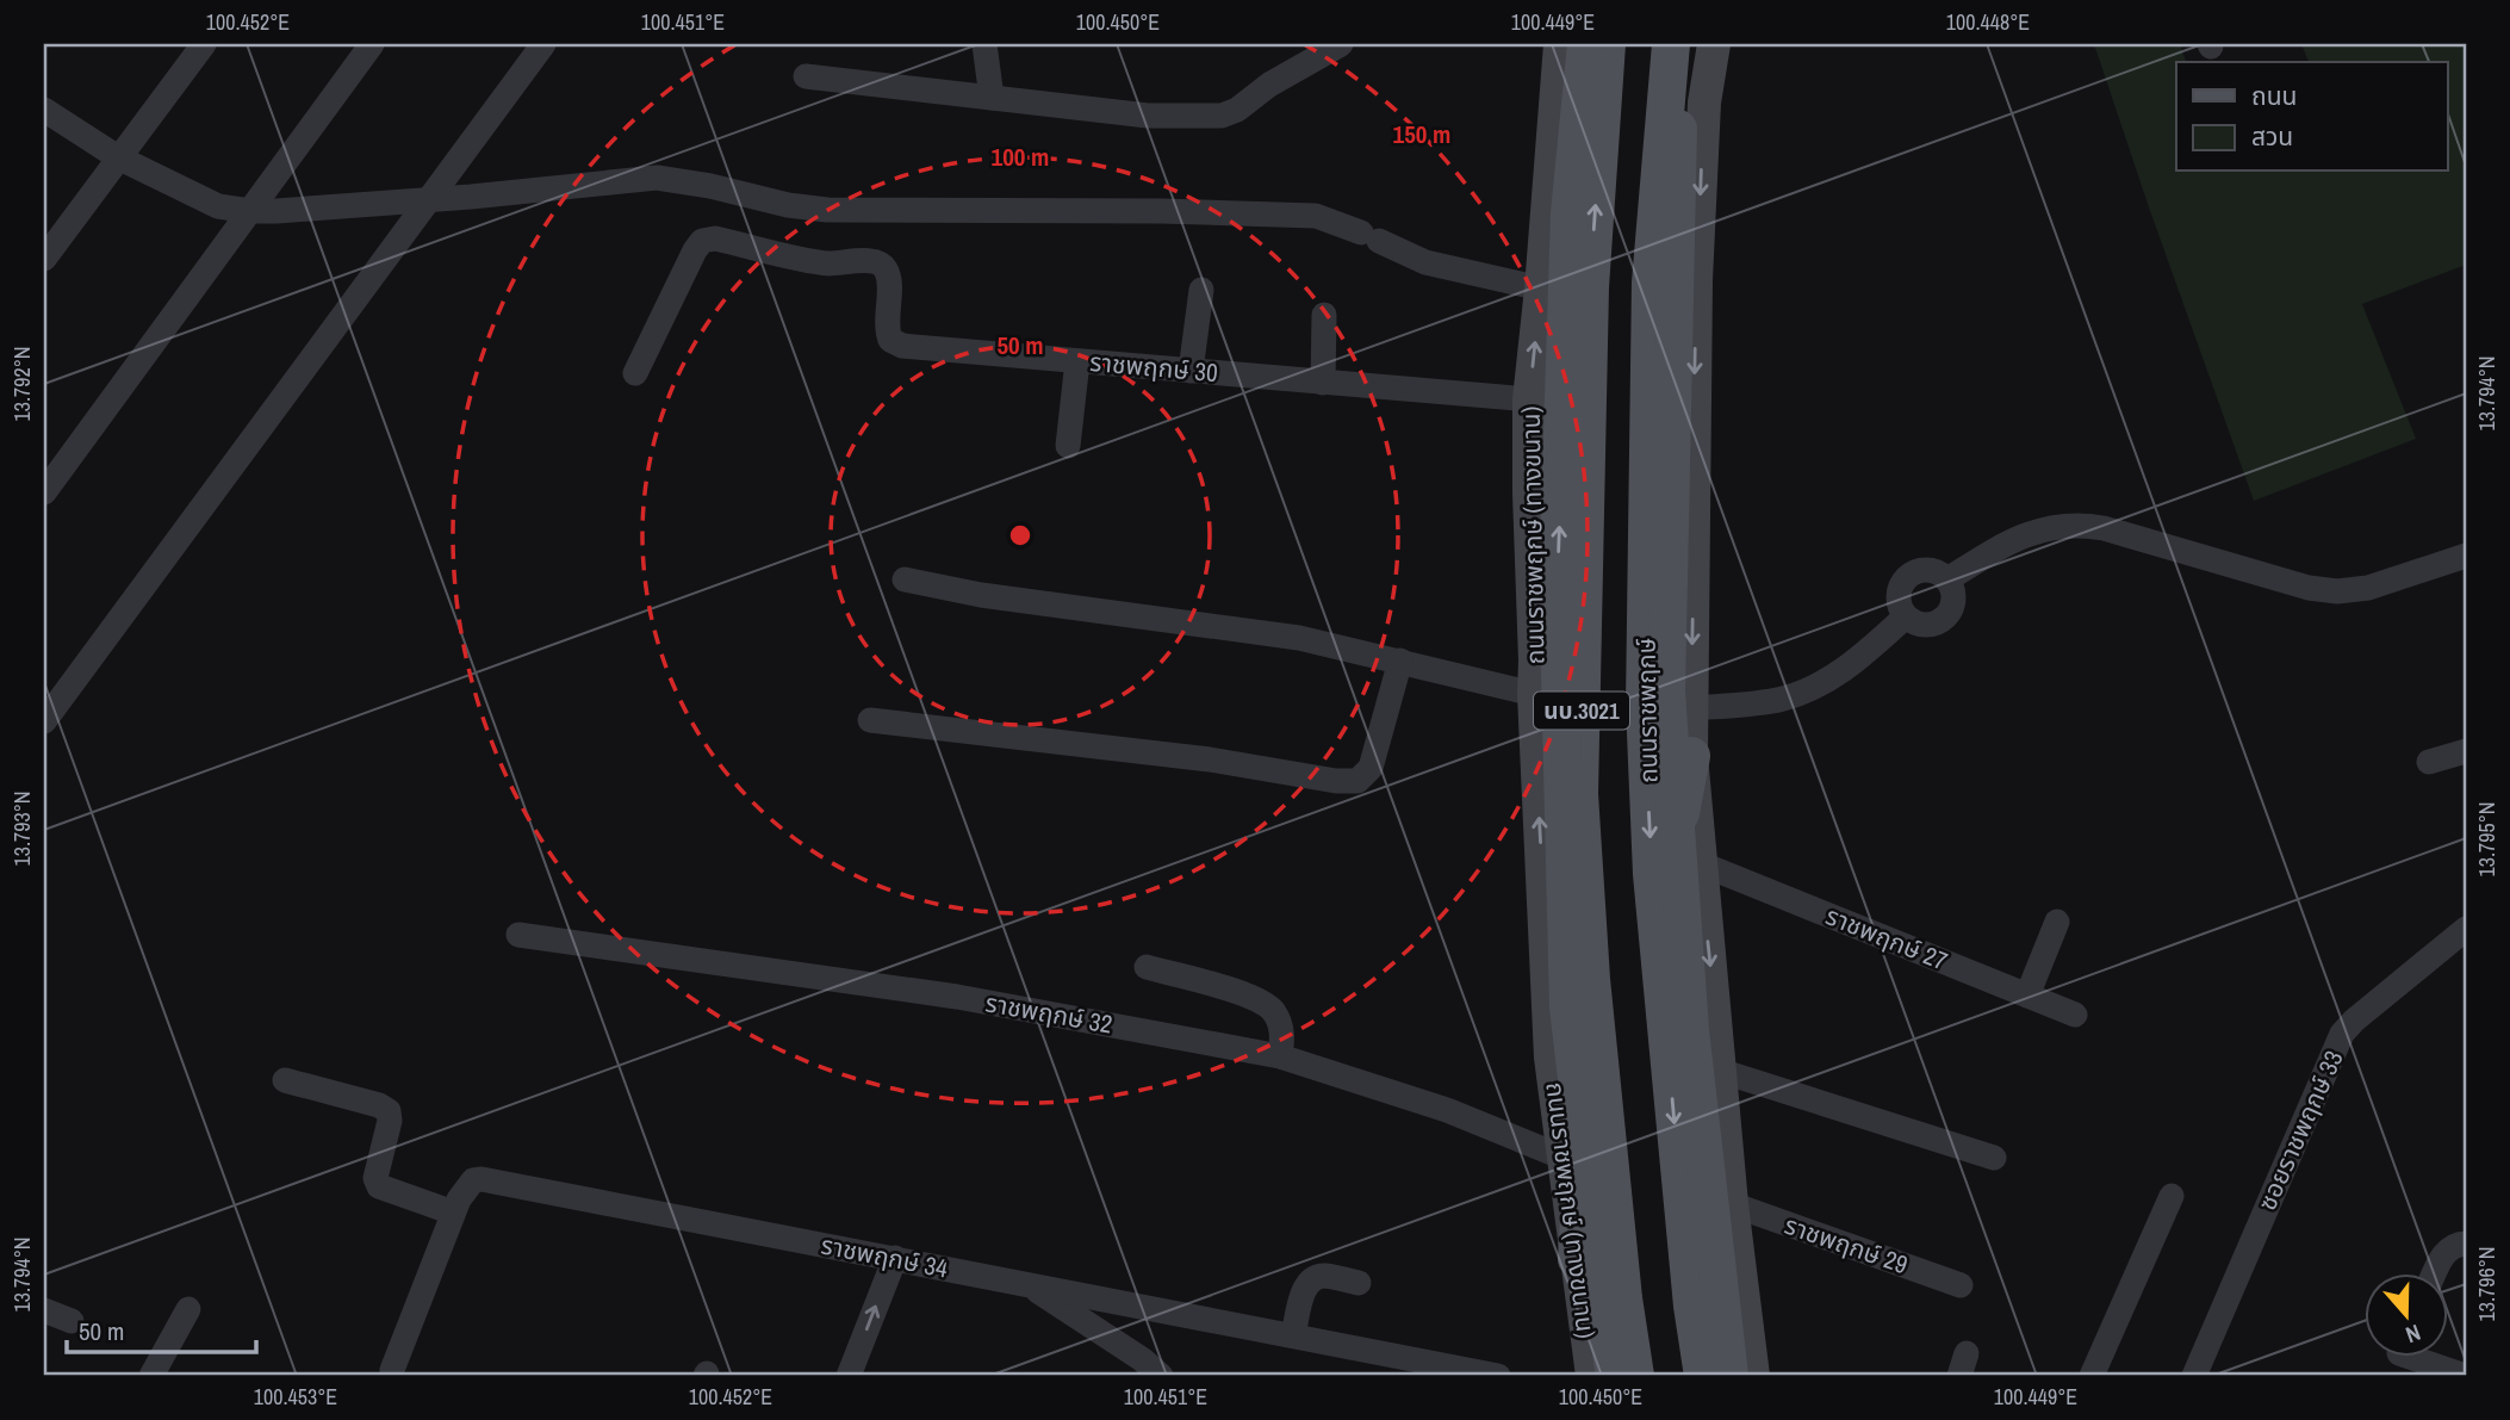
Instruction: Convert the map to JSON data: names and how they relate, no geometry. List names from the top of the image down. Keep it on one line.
{"streets":{"main road":["ถนนราชพฤกษ์ (ทางขนาน)","นบ.3021","ถนนราชพฤกษ์"],"street":["ราชพฤกษ์ 30","ราชพฤกษ์ 27","ราชพฤกษ์ 32","ซอยราชพฤกษ์ 33","ราชพฤกษ์ 29","ราชพฤกษ์ 34"]},"crossings":[["ราชพฤกษ์ 30","ถนนราชพฤกษ์ (ทางขนาน)"],["ถนนราชพฤกษ์ (ทางขนาน)","ราชพฤกษ์ 32"]],"legend":["ถนน","สวน"],"scale_bar":"50 m","north":"bottom","coordinates":["100.452°E","100.451°E","100.450°E","100.449°E","100.448°E","13.792°N","13.794°N","13.793°N","13.795°N","13.796°N","100.453°E"],"rings":["150 m","100 m","50 m"]}
